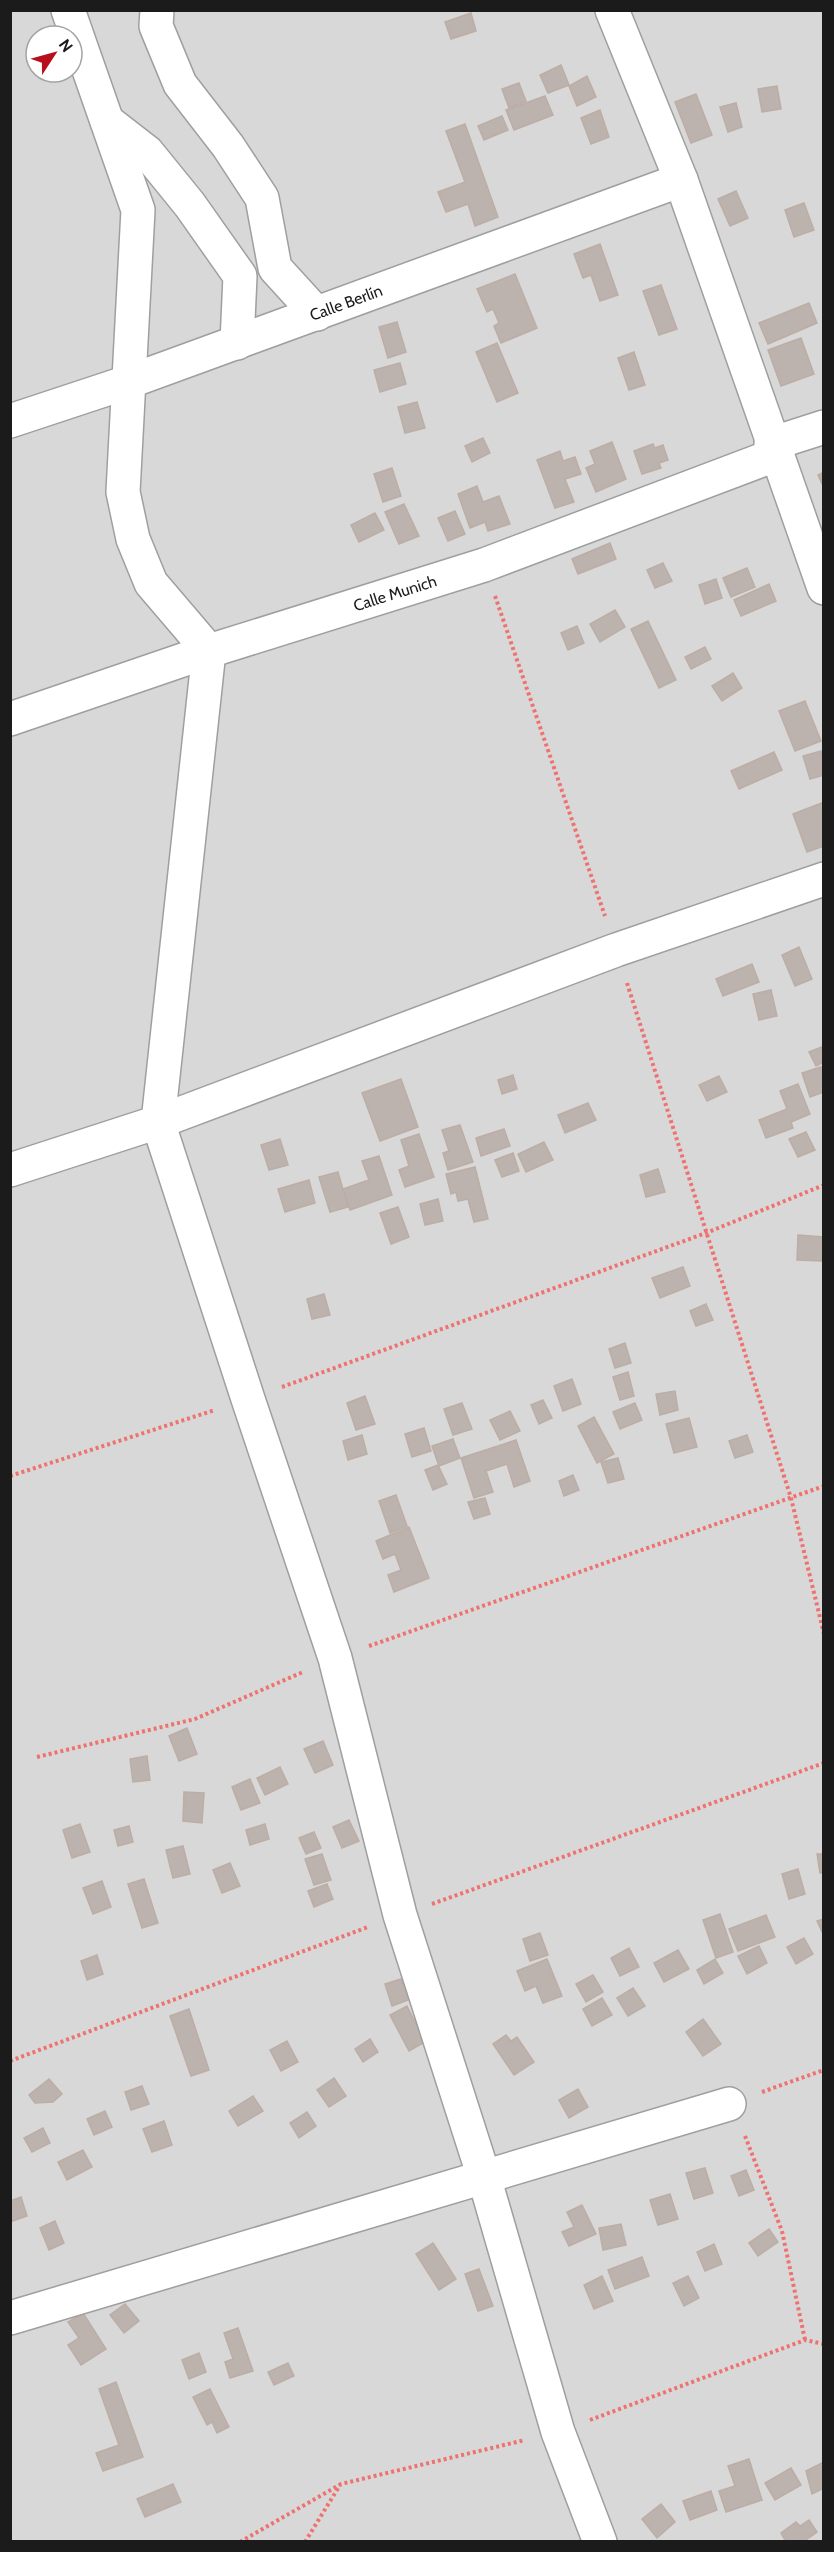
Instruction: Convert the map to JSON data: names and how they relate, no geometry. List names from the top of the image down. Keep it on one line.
{"streets":{"street":["Calle Berlín","Calle Munich"]},"north":"top right"}
